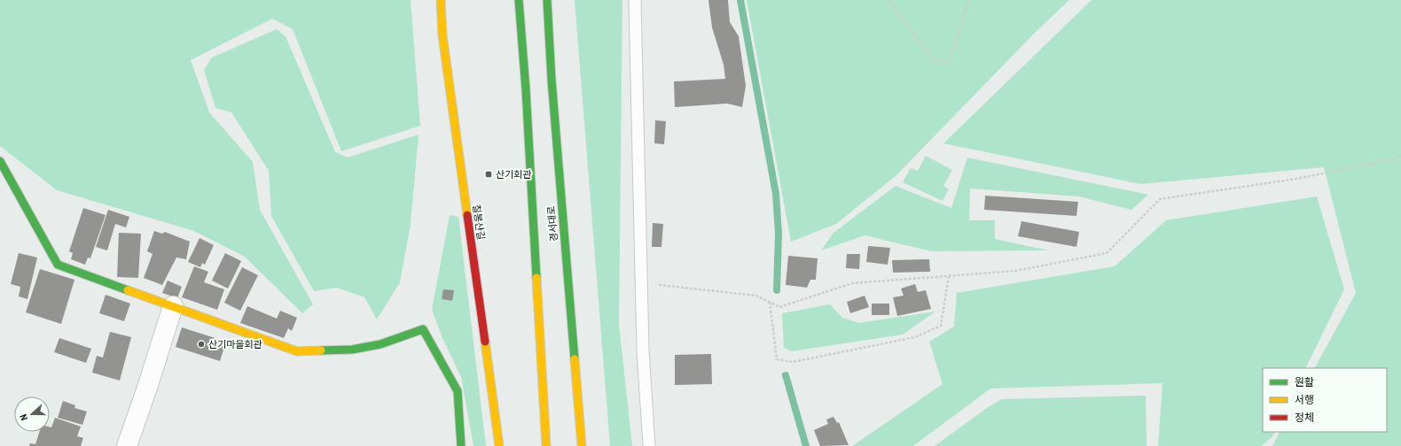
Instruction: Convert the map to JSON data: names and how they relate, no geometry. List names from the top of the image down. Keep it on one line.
{"streets":{"street":["칠봉산길","경서대로"]},"places":{"transit":["산기회관"],"other":["산기마을회관"]},"legend":["원활","서행","정체"],"north":"left"}
